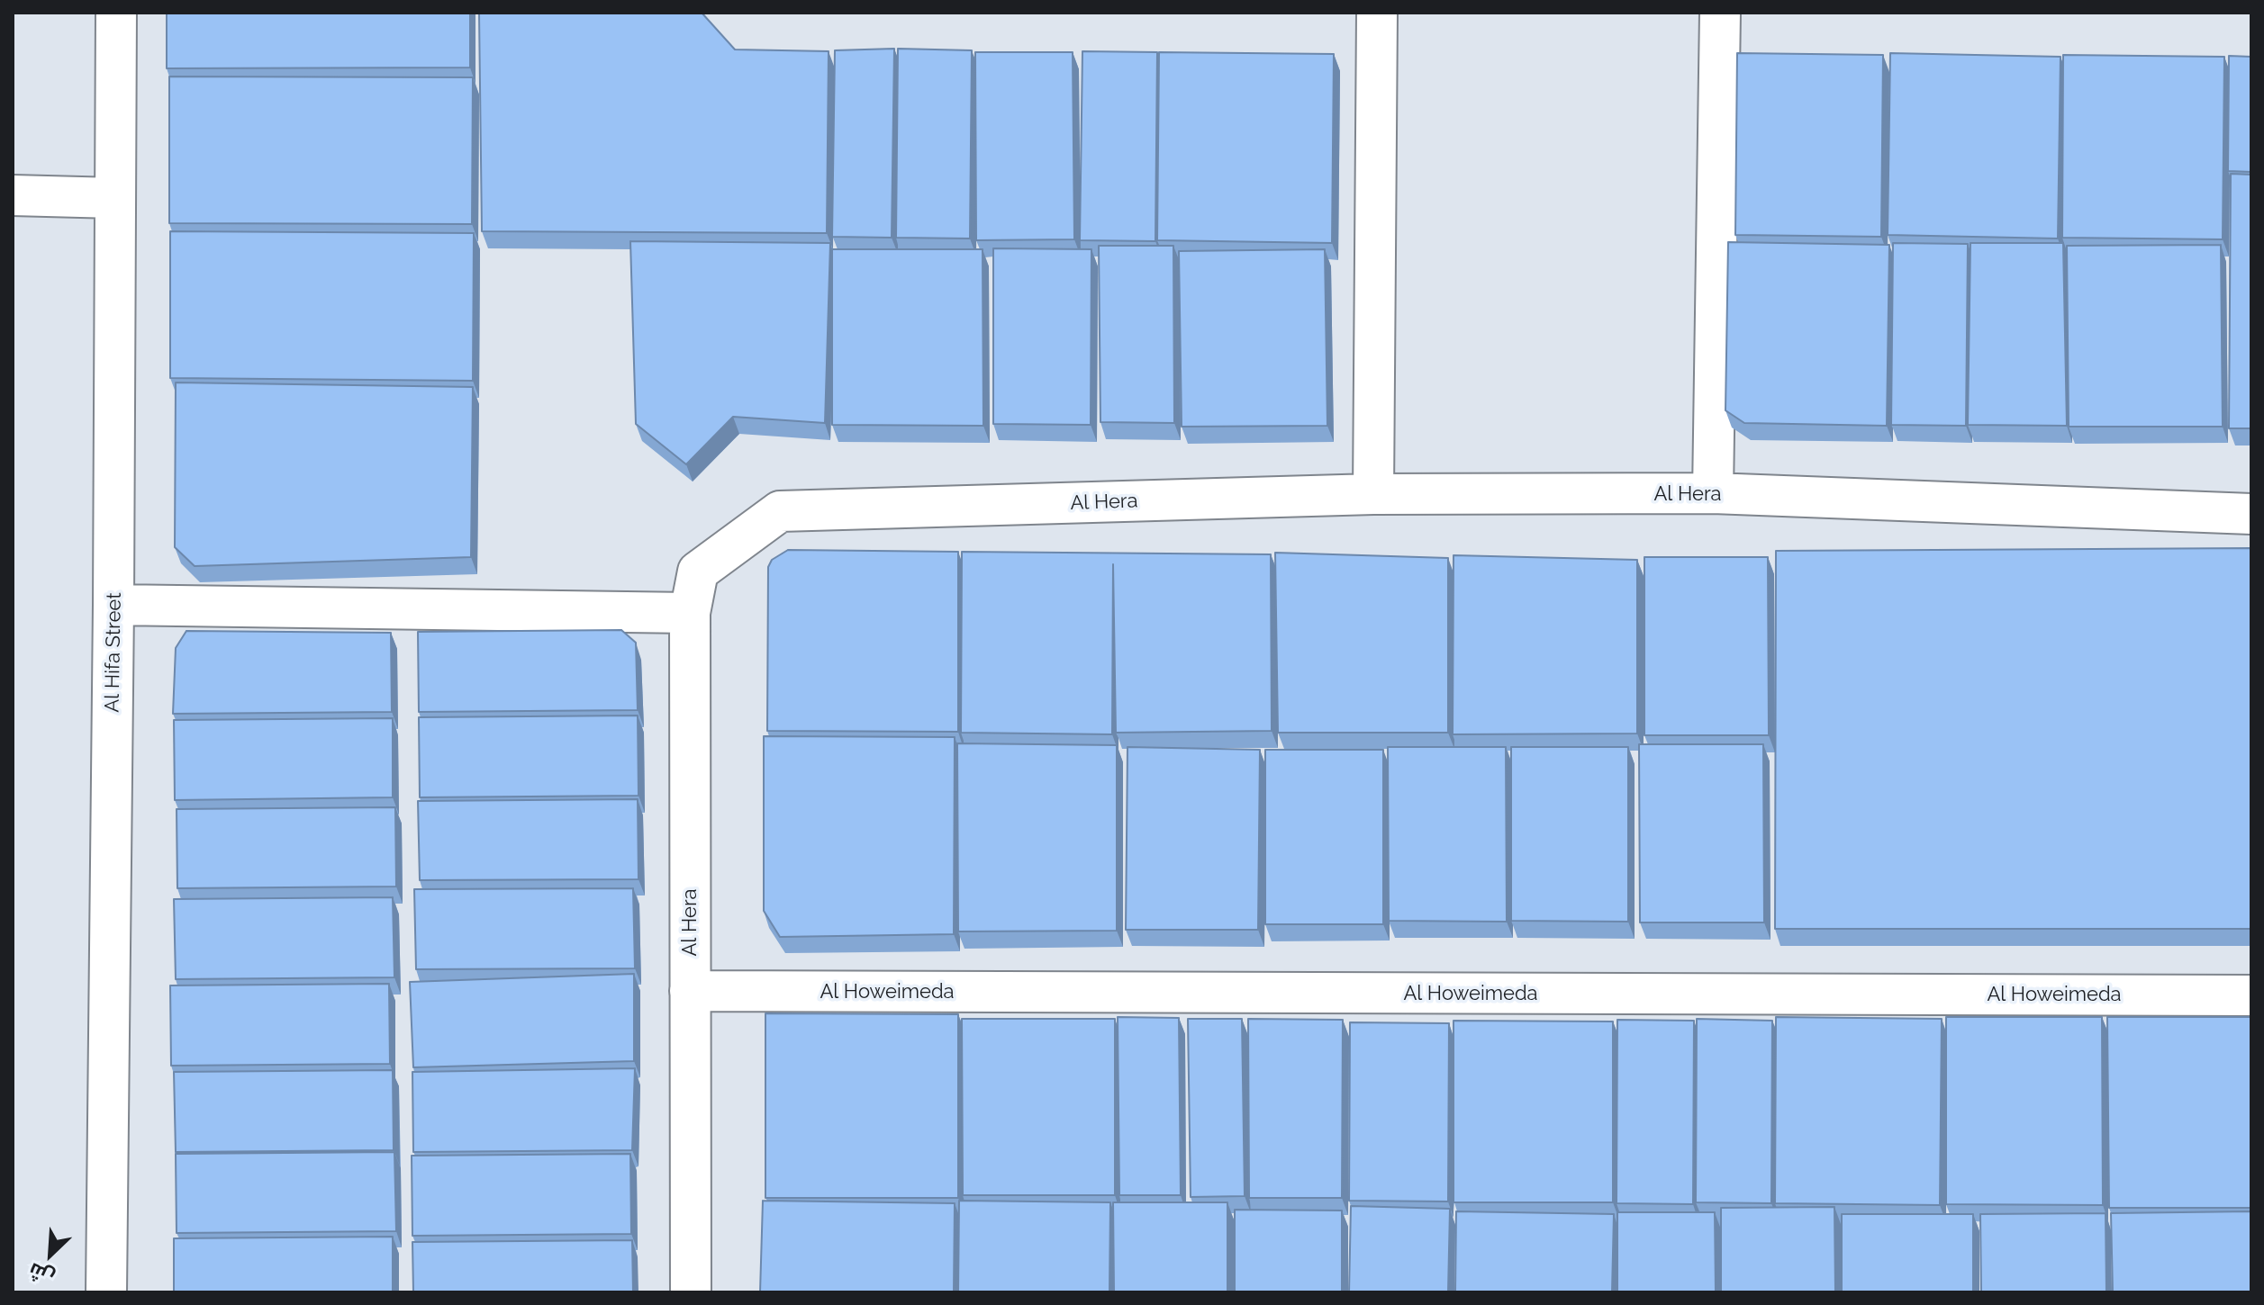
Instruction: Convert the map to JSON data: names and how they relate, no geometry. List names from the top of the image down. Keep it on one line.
{"streets":{"street":["Al Hera","Al Hifa Street","Al Howeimeda"]},"crossings":[["Al Hera","Al Howeimeda"]],"north":"bottom left"}
